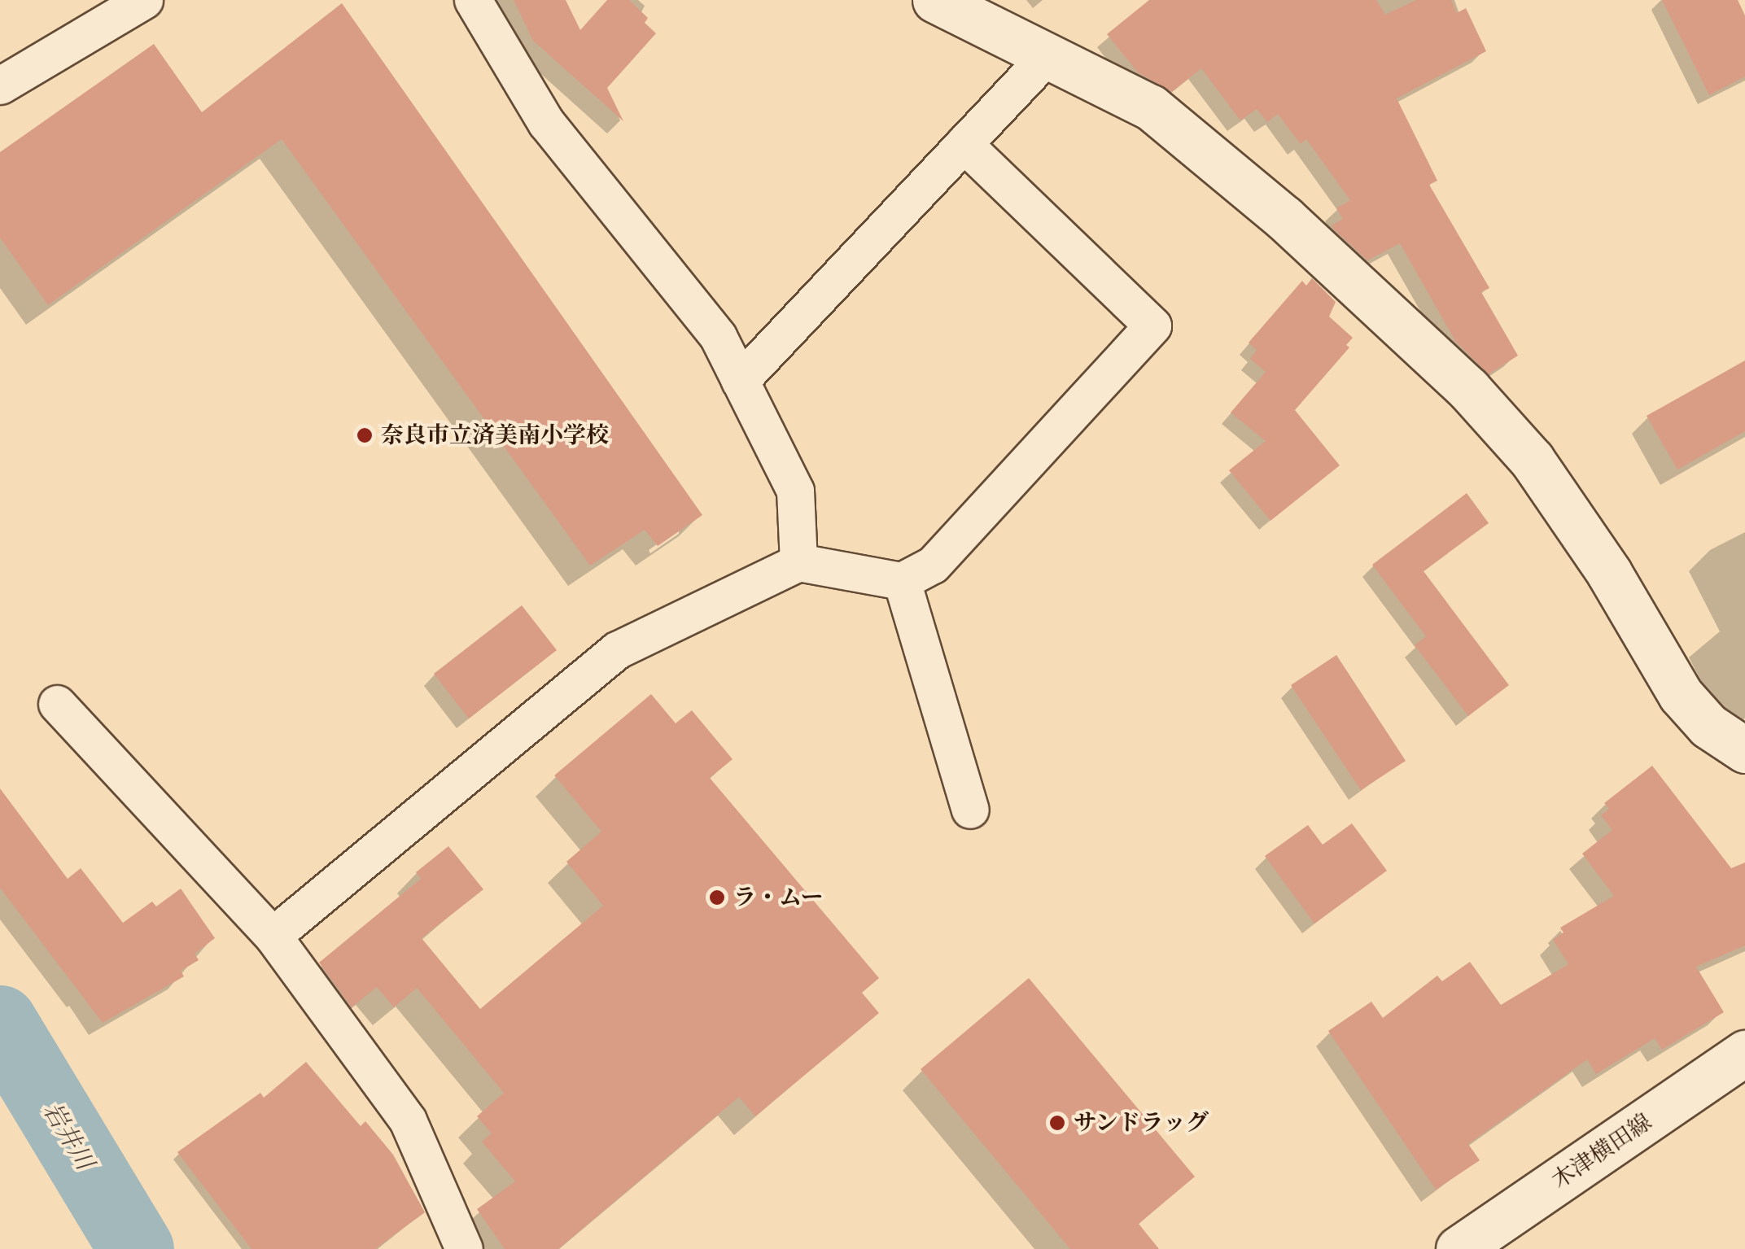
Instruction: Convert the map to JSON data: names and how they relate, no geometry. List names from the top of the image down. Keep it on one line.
{"streets":{"street":["木津横田線"]},"water":["岩井川"],"places":["奈良市立済美南小学校","ラ・ムー","サンドラッグ"]}
